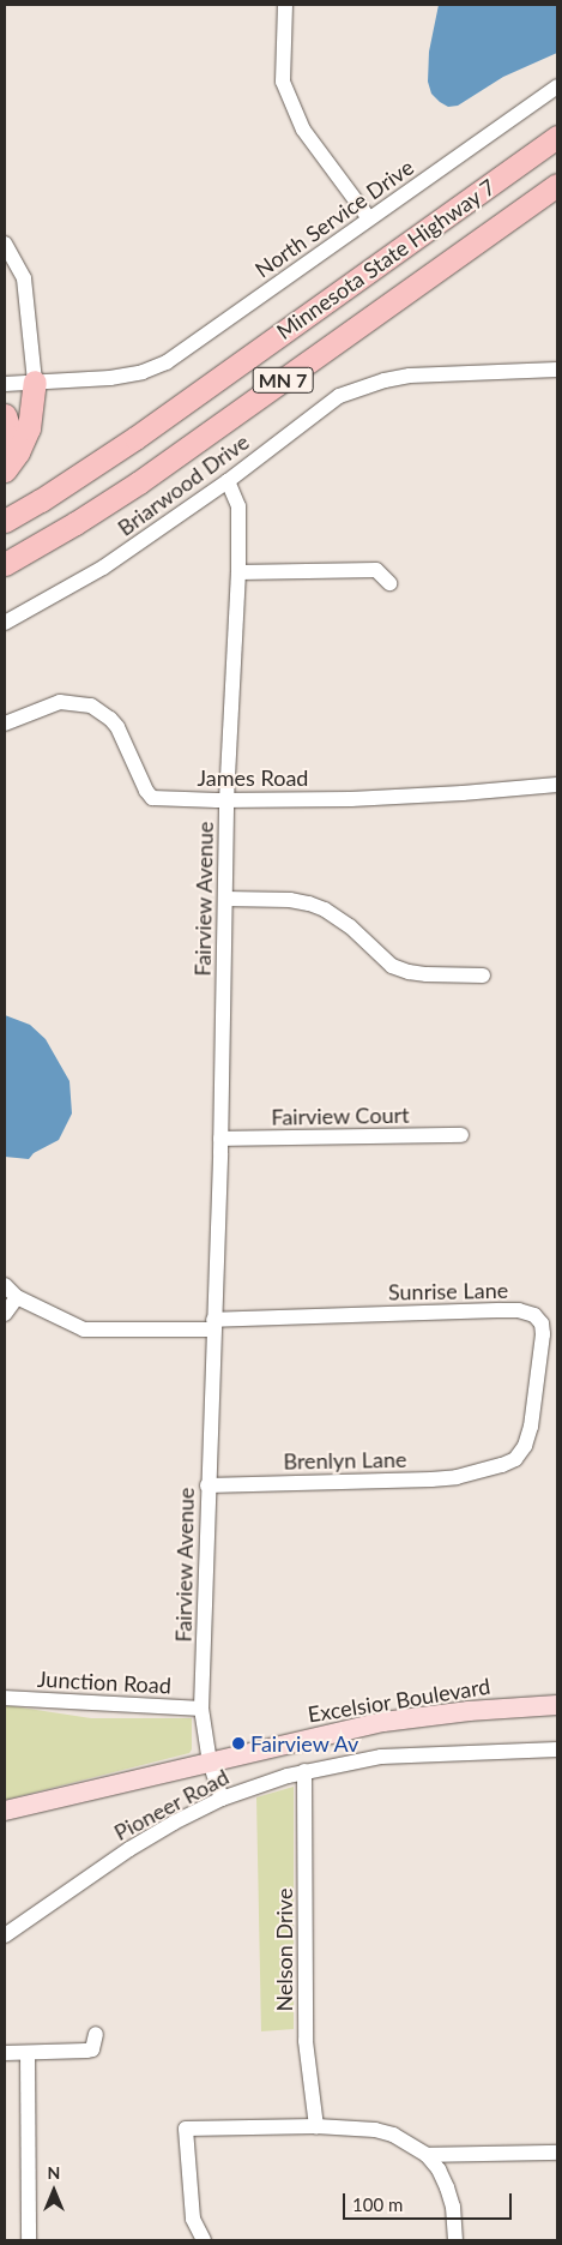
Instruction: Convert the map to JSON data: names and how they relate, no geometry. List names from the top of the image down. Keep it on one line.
{"streets":{"highway":["Minnesota State Highway 7","MN 7"],"main road":["Excelsior Boulevard"],"street":["North Service Drive","Briarwood Drive","James Road","Fairview Avenue","Fairview Court","Sunrise Lane","Brenlyn Lane","Junction Road","Pioneer Road","Nelson Drive"]},"crossings":[["Briarwood Drive","Fairview Avenue"],["James Road","Fairview Avenue"],["Fairview Avenue","Fairview Court"],["Fairview Avenue","Sunrise Lane"],["Fairview Avenue","Brenlyn Lane"],["Fairview Avenue","Junction Road"],["Fairview Avenue","Excelsior Boulevard"],["Fairview Avenue","Pioneer Road"],["Sunrise Lane","Brenlyn Lane"],["Pioneer Road","Nelson Drive"]],"places":["Fairview Av"],"scale_bar":"100 m","north":"top"}
